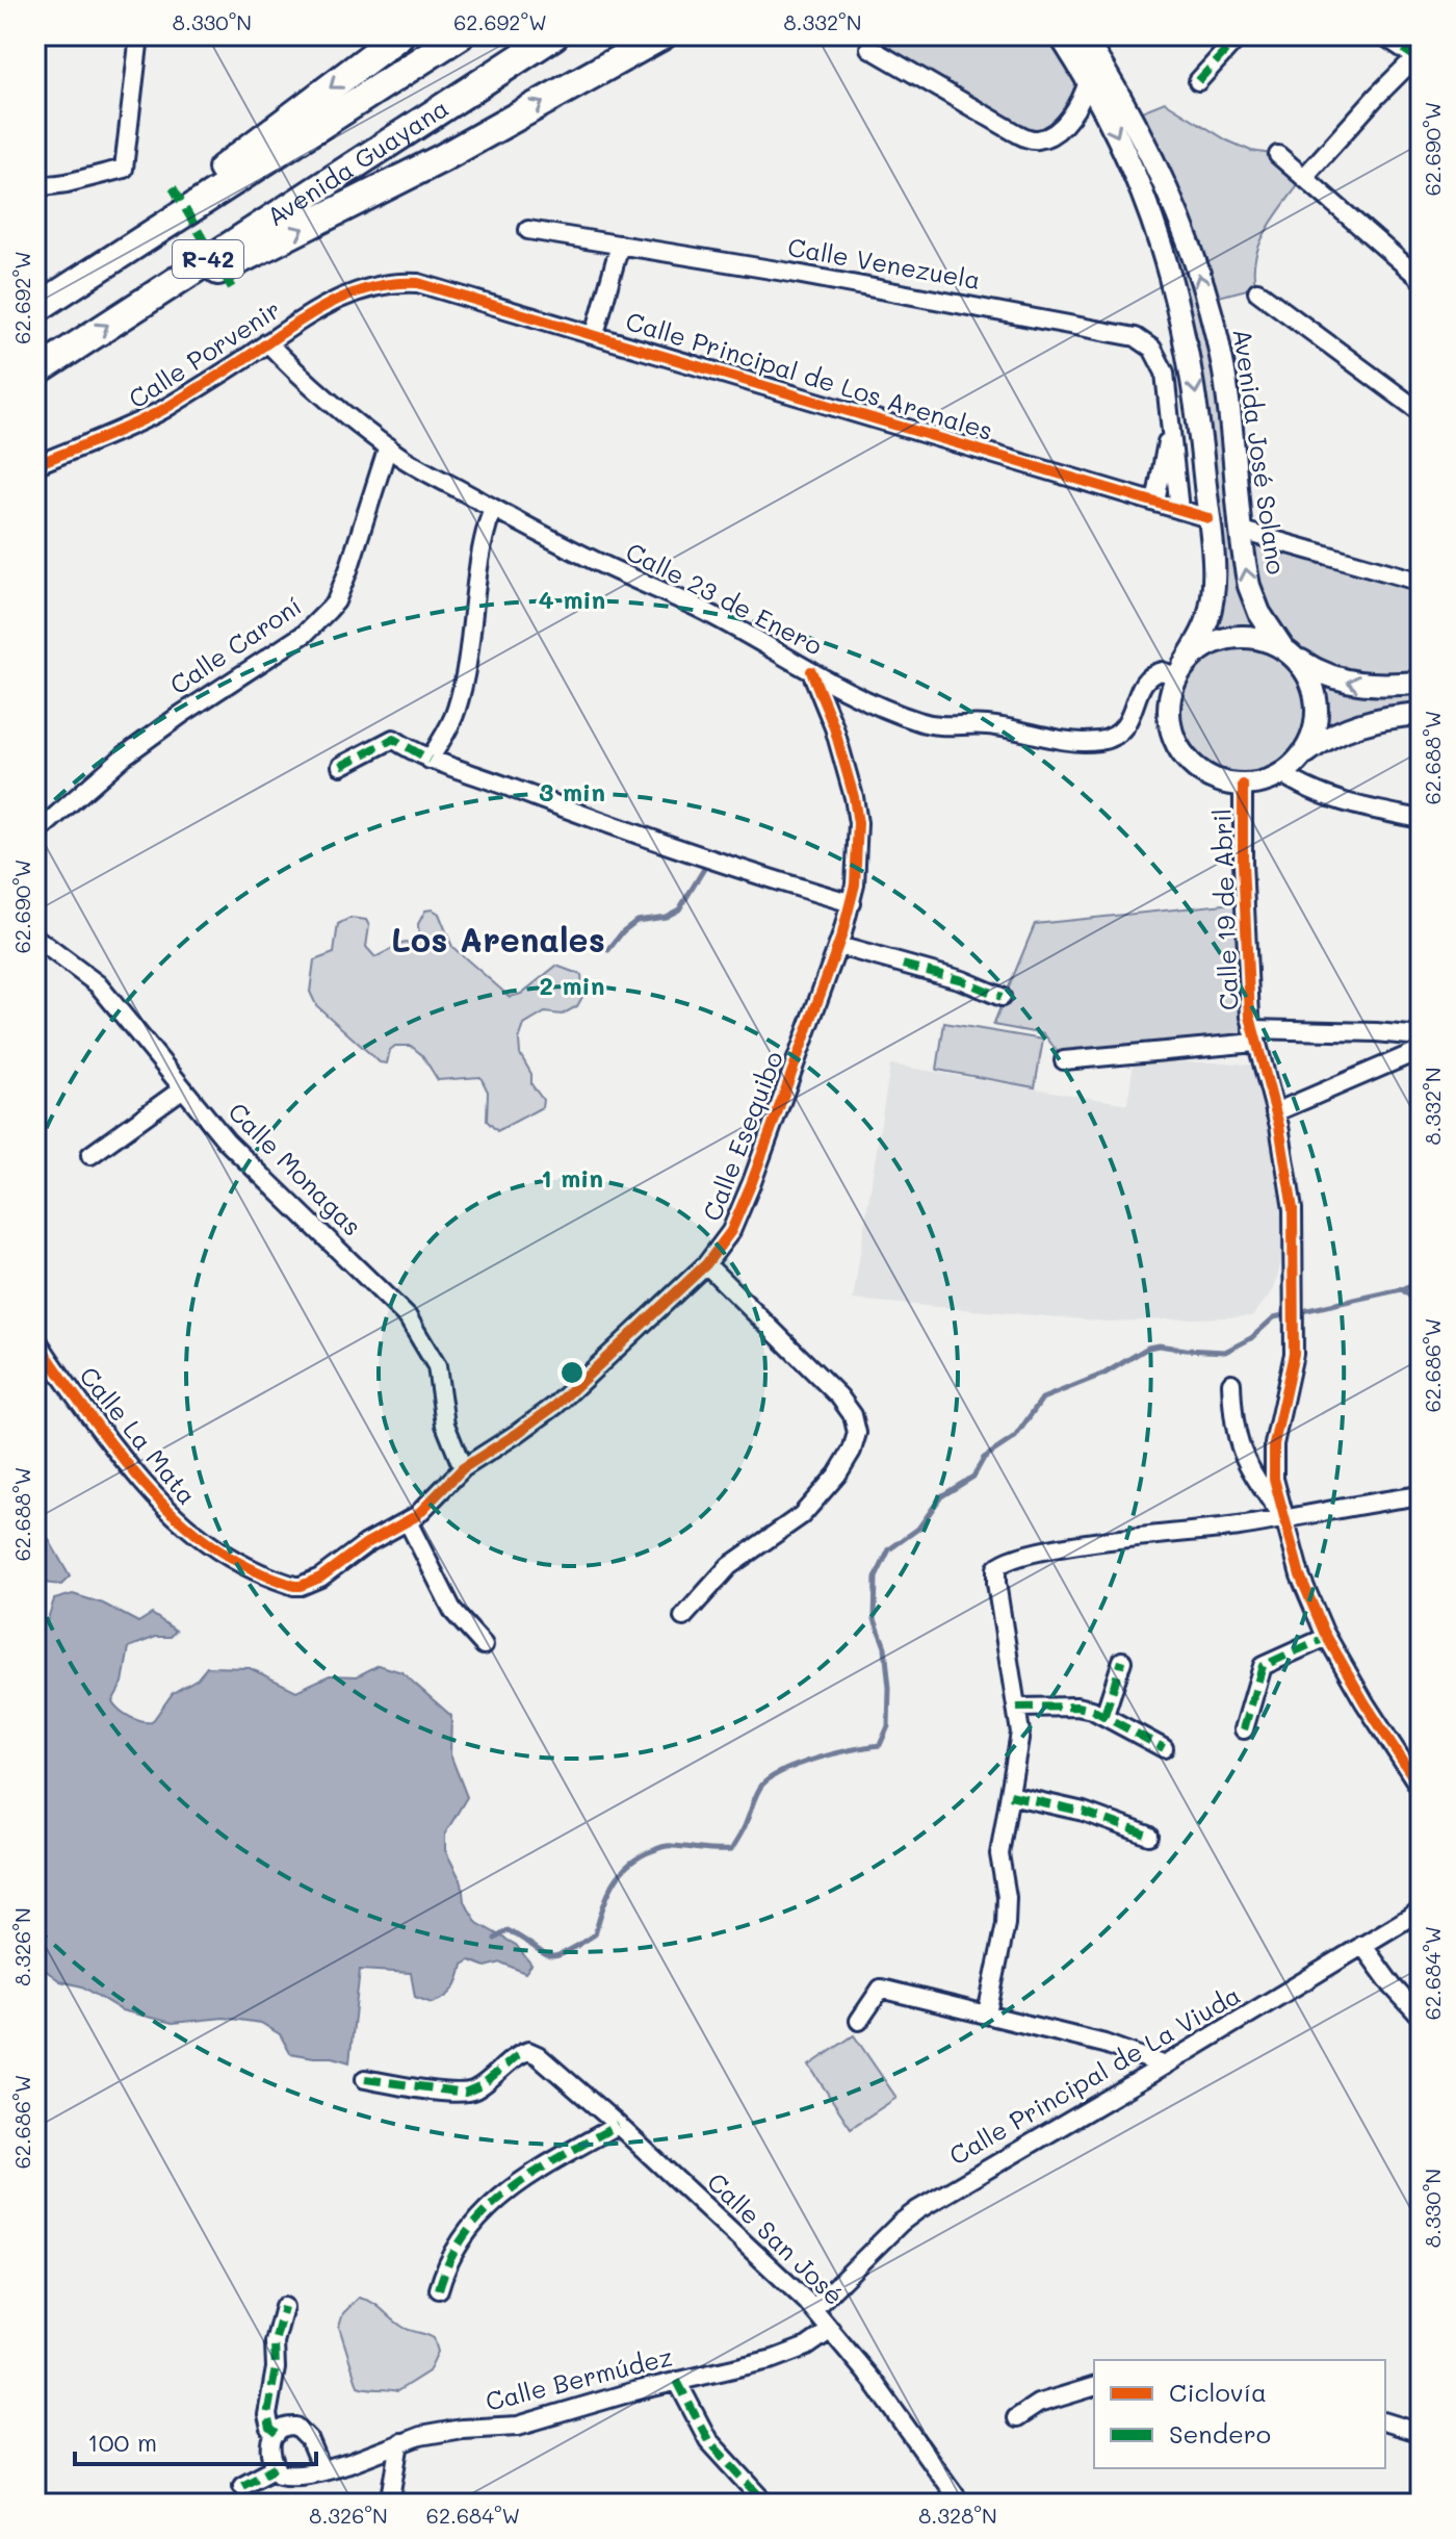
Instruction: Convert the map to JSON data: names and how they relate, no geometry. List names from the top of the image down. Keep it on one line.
{"streets":{"main road":["Avenida Guayana","R-42"],"street":["Calle Venezuela","Calle Porvenir","Calle Principal de Los Arenales","Avenida José Solano","Calle 23 de Enero","Calle Caroní","Calle 19 de Abril","Calle Esequibo","Calle Monagas","Calle La Mata","Calle Principal de La Viuda","Calle San José","Calle Bermúdez"]},"crossings":[["Calle Venezuela","Calle Principal de Los Arenales"],["Calle Porvenir","Calle Principal de Los Arenales"],["Calle Porvenir","Calle 23 de Enero"],["Avenida José Solano","Calle 23 de Enero"],["Avenida José Solano","Calle 19 de Abril"],["Calle 23 de Enero","Calle Caroní"],["Calle 23 de Enero","Calle 19 de Abril"],["Calle 23 de Enero","Calle Esequibo"],["Calle Esequibo","Calle Monagas"],["Calle Esequibo","Calle La Mata"],["Calle Principal de La Viuda","Calle San José"],["Calle San José","Calle Bermúdez"]],"districts":["Los Arenales"],"legend":["Ciclovía","Sendero"],"scale_bar":"100 m","coordinates":["8.330°N","62.692°W","8.332°N","62.690°W","62.688°W","62.686°W","8.326°N","62.684°W","8.328°N"],"rings":["4 min","3 min","2 min","1 min"]}
